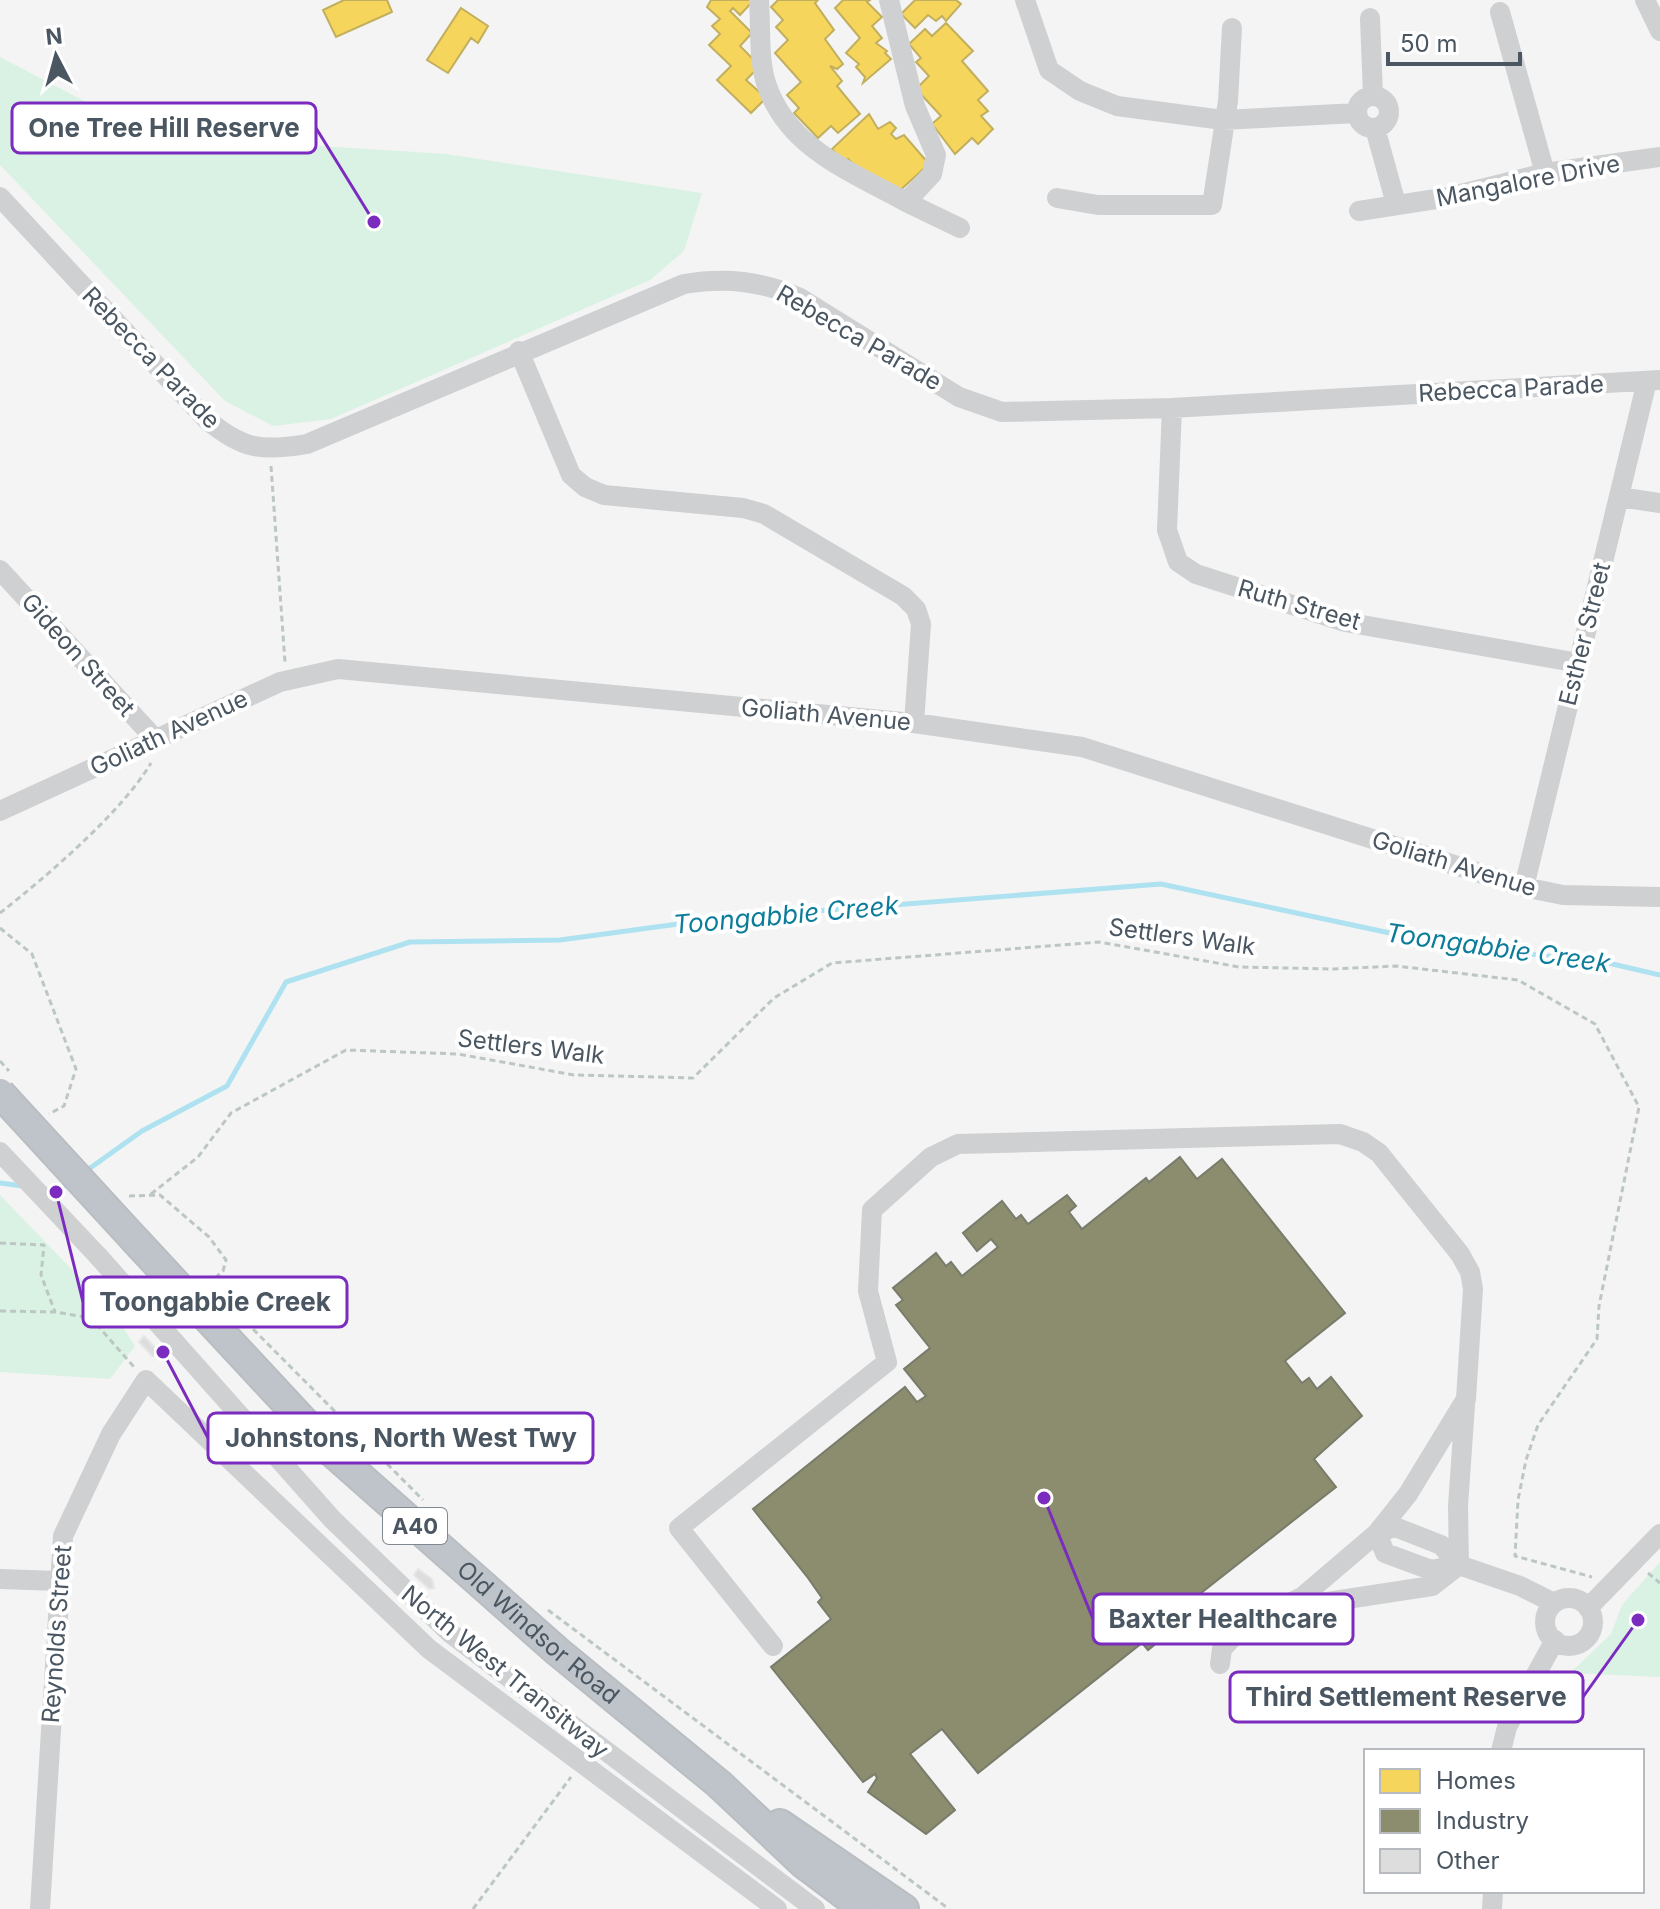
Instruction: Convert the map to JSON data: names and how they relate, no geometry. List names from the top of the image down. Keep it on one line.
{"streets":{"highway":["A40","Old Windsor Road"],"street":["Mangalore Drive","Rebecca Parade","Ruth Street","Esther Street","Gideon Street","Goliath Avenue","Reynolds Street","North West Transitway"],"path":["Settlers Walk"]},"crossings":[["Rebecca Parade","Ruth Street"],["Rebecca Parade","Esther Street"],["Ruth Street","Esther Street"],["Esther Street","Goliath Avenue"],["Gideon Street","Goliath Avenue"]],"water":["Toongabbie Creek"],"places":["One Tree Hill Reserve","Toongabbie Creek","Johnstons, North West Twy","Baxter Healthcare","Third Settlement Reserve"],"legend":["Homes","Industry","Other"],"scale_bar":"50 m","north":"top"}
